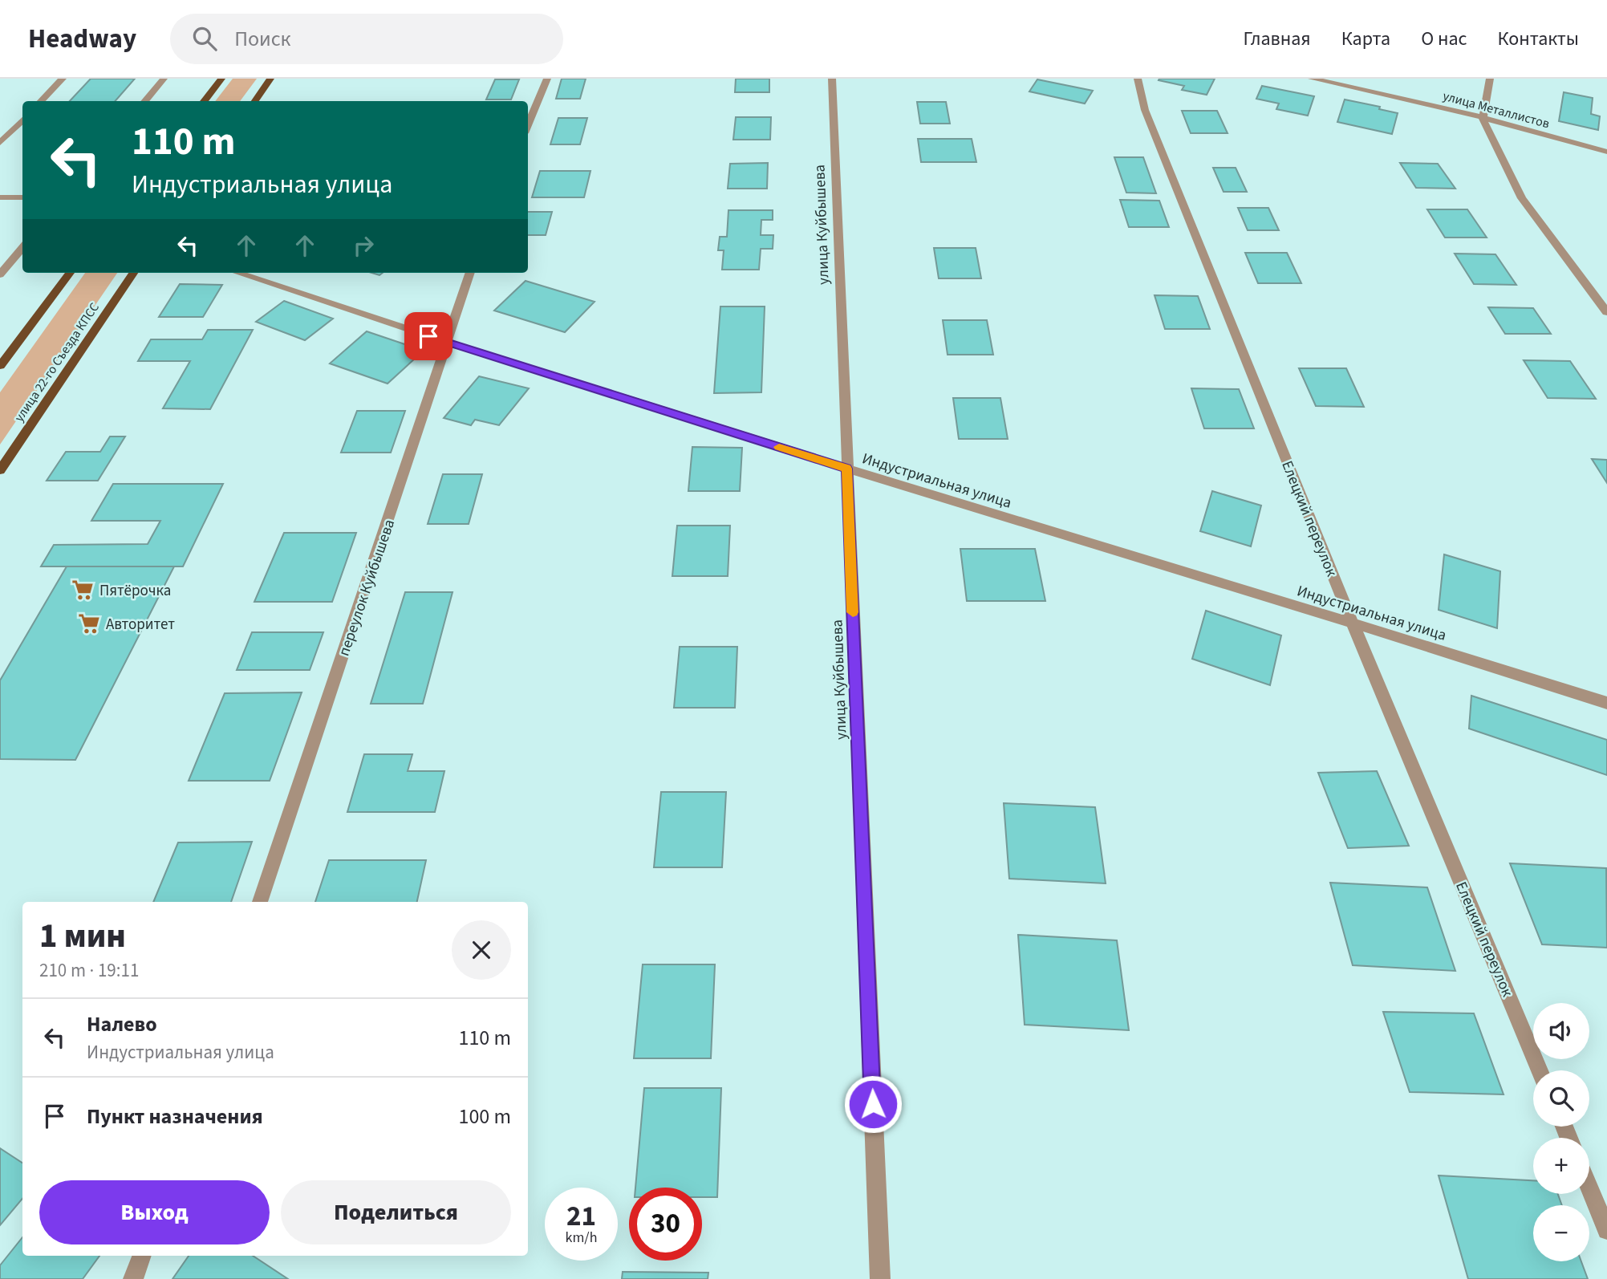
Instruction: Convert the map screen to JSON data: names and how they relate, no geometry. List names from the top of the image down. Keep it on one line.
{"streets":{"main road":["улица 22-го Съезда КПСС"],"street":["улица Металлистов","улица Куйбышева","Индустриальная улица","Елецкий переулок","переулок Куйбышева"]},"crossings":[["улица Куйбышева","Индустриальная улица"],["Индустриальная улица","Елецкий переулок"],["Индустриальная улица","переулок Куйбышева"]],"places":{"supermarket":["Пятёрочка","Авторитет"]},"page":{"header":"Headway","search":"Поиск","nav":["Главная","Карта","О нас","Контакты"],"turn":["110 m","Индустриальная улица"],"heading":["1 мин","210 m · 19:11"],"list":[{"name":"Налево","note":"Индустриальная улица","value":"110 m"},{"name":"Пункт назначения","value":"100 m"}],"map_buttons":["+","−"],"buttons":["Выход","Поделиться"],"speed":"21 km/h","limit":"30"}}
